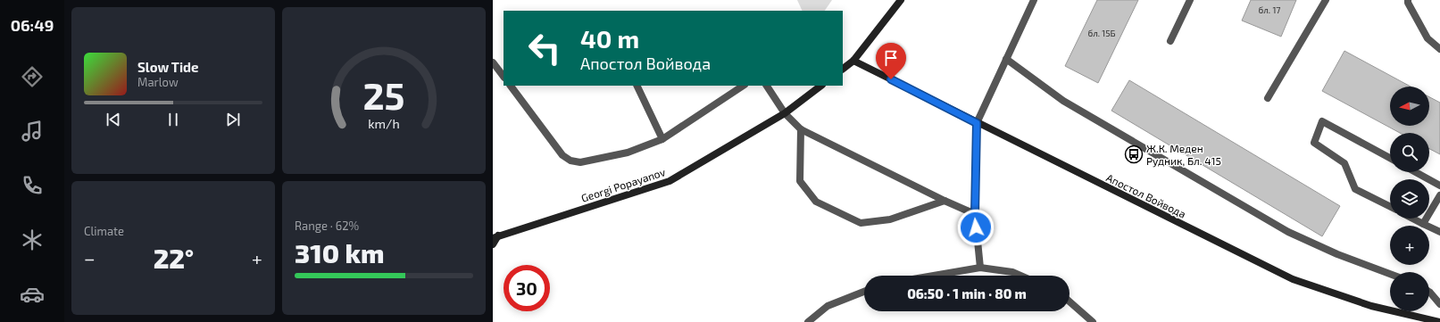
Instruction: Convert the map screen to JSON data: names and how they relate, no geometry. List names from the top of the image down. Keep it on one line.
{"streets":{"street":["Georgi Popayanov","Апостол Войвода"]},"places":{"bus stop":["Ж.К. Меден Рудник, Бл. 415"]},"house_numbers":["бл. 17","бл. 15Б"],"north":"left","page":{"tabs":"06:49","turn":["40 m","Апостол Войвода"],"song":["Slow Tide","Marlow"],"map_buttons":["+","−"],"tile":["Climate",["Range · 62%","310 km"]],"heat":["−","22°","+"],"limit":"30","trip":"06:50 · 1 min · 80 m","gauge":["25","km/h"]}}
